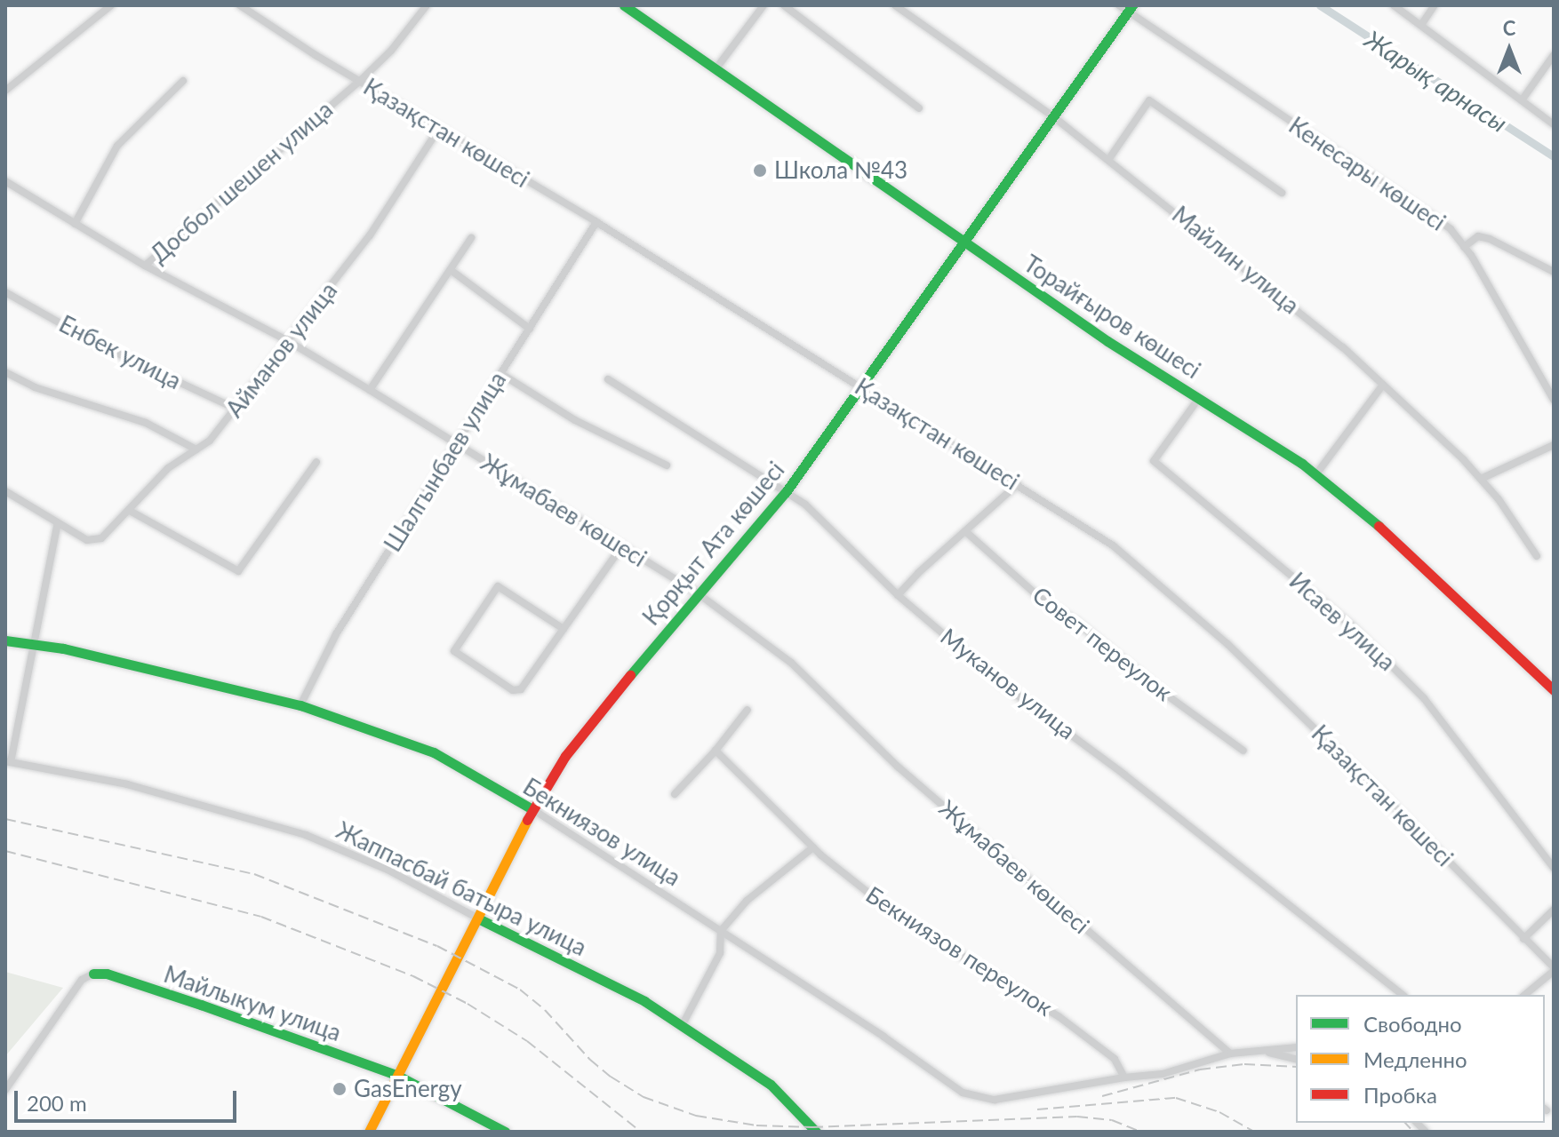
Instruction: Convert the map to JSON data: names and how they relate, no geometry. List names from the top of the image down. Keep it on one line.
{"streets":{"street":["Қазақстан көшесі","Кенесары көшесі","Досбол шешен улица","Майлин улица","Торайғыров көшесі","Айманов улица","Енбек улица","Шалгынбаев улица","Жұмабаев көшесі","Қорқыт Ата көшесі","Исаев улица","Совет переулок","Муканов улица","Бекниязов улица","Жаппасбай батыра улица","Бекниязов переулок","Майлыкум улица"]},"crossings":[["Қазақстан көшесі","Досбол шешен улица"],["Қазақстан көшесі","Айманов улица"],["Қазақстан көшесі","Шалгынбаев улица"],["Қазақстан көшесі","Қорқыт Ата көшесі"],["Кенесары көшесі","Қорқыт Ата көшесі"],["Досбол шешен улица","Жұмабаев көшесі"],["Майлин улица","Қорқыт Ата көшесі"],["Торайғыров көшесі","Қорқыт Ата көшесі"],["Торайғыров көшесі","Исаев улица"],["Айманов улица","Енбек улица"],["Айманов улица","Жұмабаев көшесі"],["Шалгынбаев улица","Жұмабаев көшесі"],["Шалгынбаев улица","Бекниязов улица"],["Жұмабаев көшесі","Қорқыт Ата көшесі"],["Жұмабаев көшесі","Бекниязов улица"],["Қорқыт Ата көшесі","Муканов улица"],["Қорқыт Ата көшесі","Бекниязов улица"],["Қорқыт Ата көшесі","Жаппасбай батыра улица"],["Қорқыт Ата көшесі","Майлыкум улица"],["Бекниязов улица","Бекниязов переулок"]],"water":["Жарық арнасы"],"places":["Школа №43","GasEnergy"],"legend":["Свободно","Медленно","Пробка"],"scale_bar":"200 m","north":"top"}
